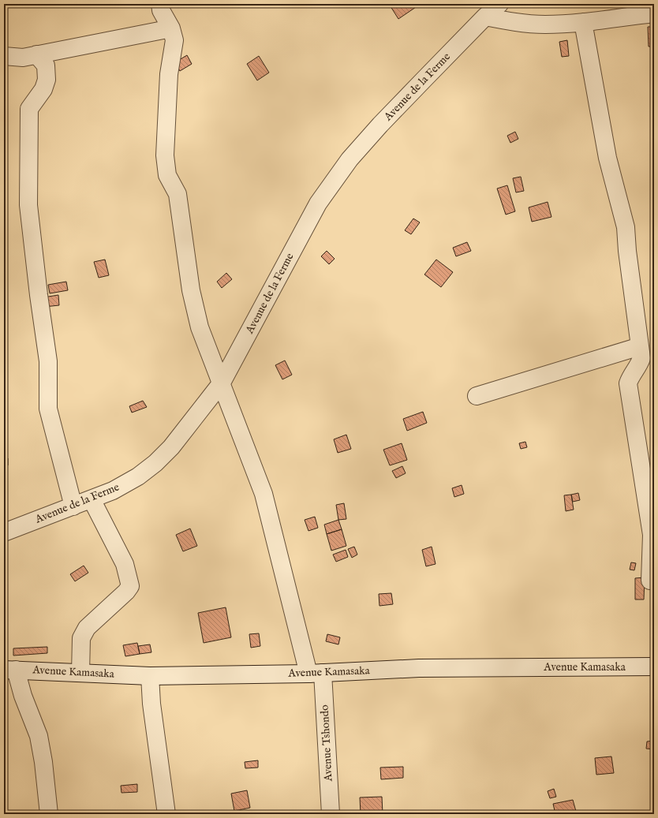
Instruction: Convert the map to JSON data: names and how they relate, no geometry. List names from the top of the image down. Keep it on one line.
{"streets":{"street":["Avenue de la Ferme","Avenue Kamasaka","Avenue Tshondo"]},"crossings":[["Avenue de la Ferme","Avenue Tshondo"],["Avenue Kamasaka","Avenue Tshondo"]]}
